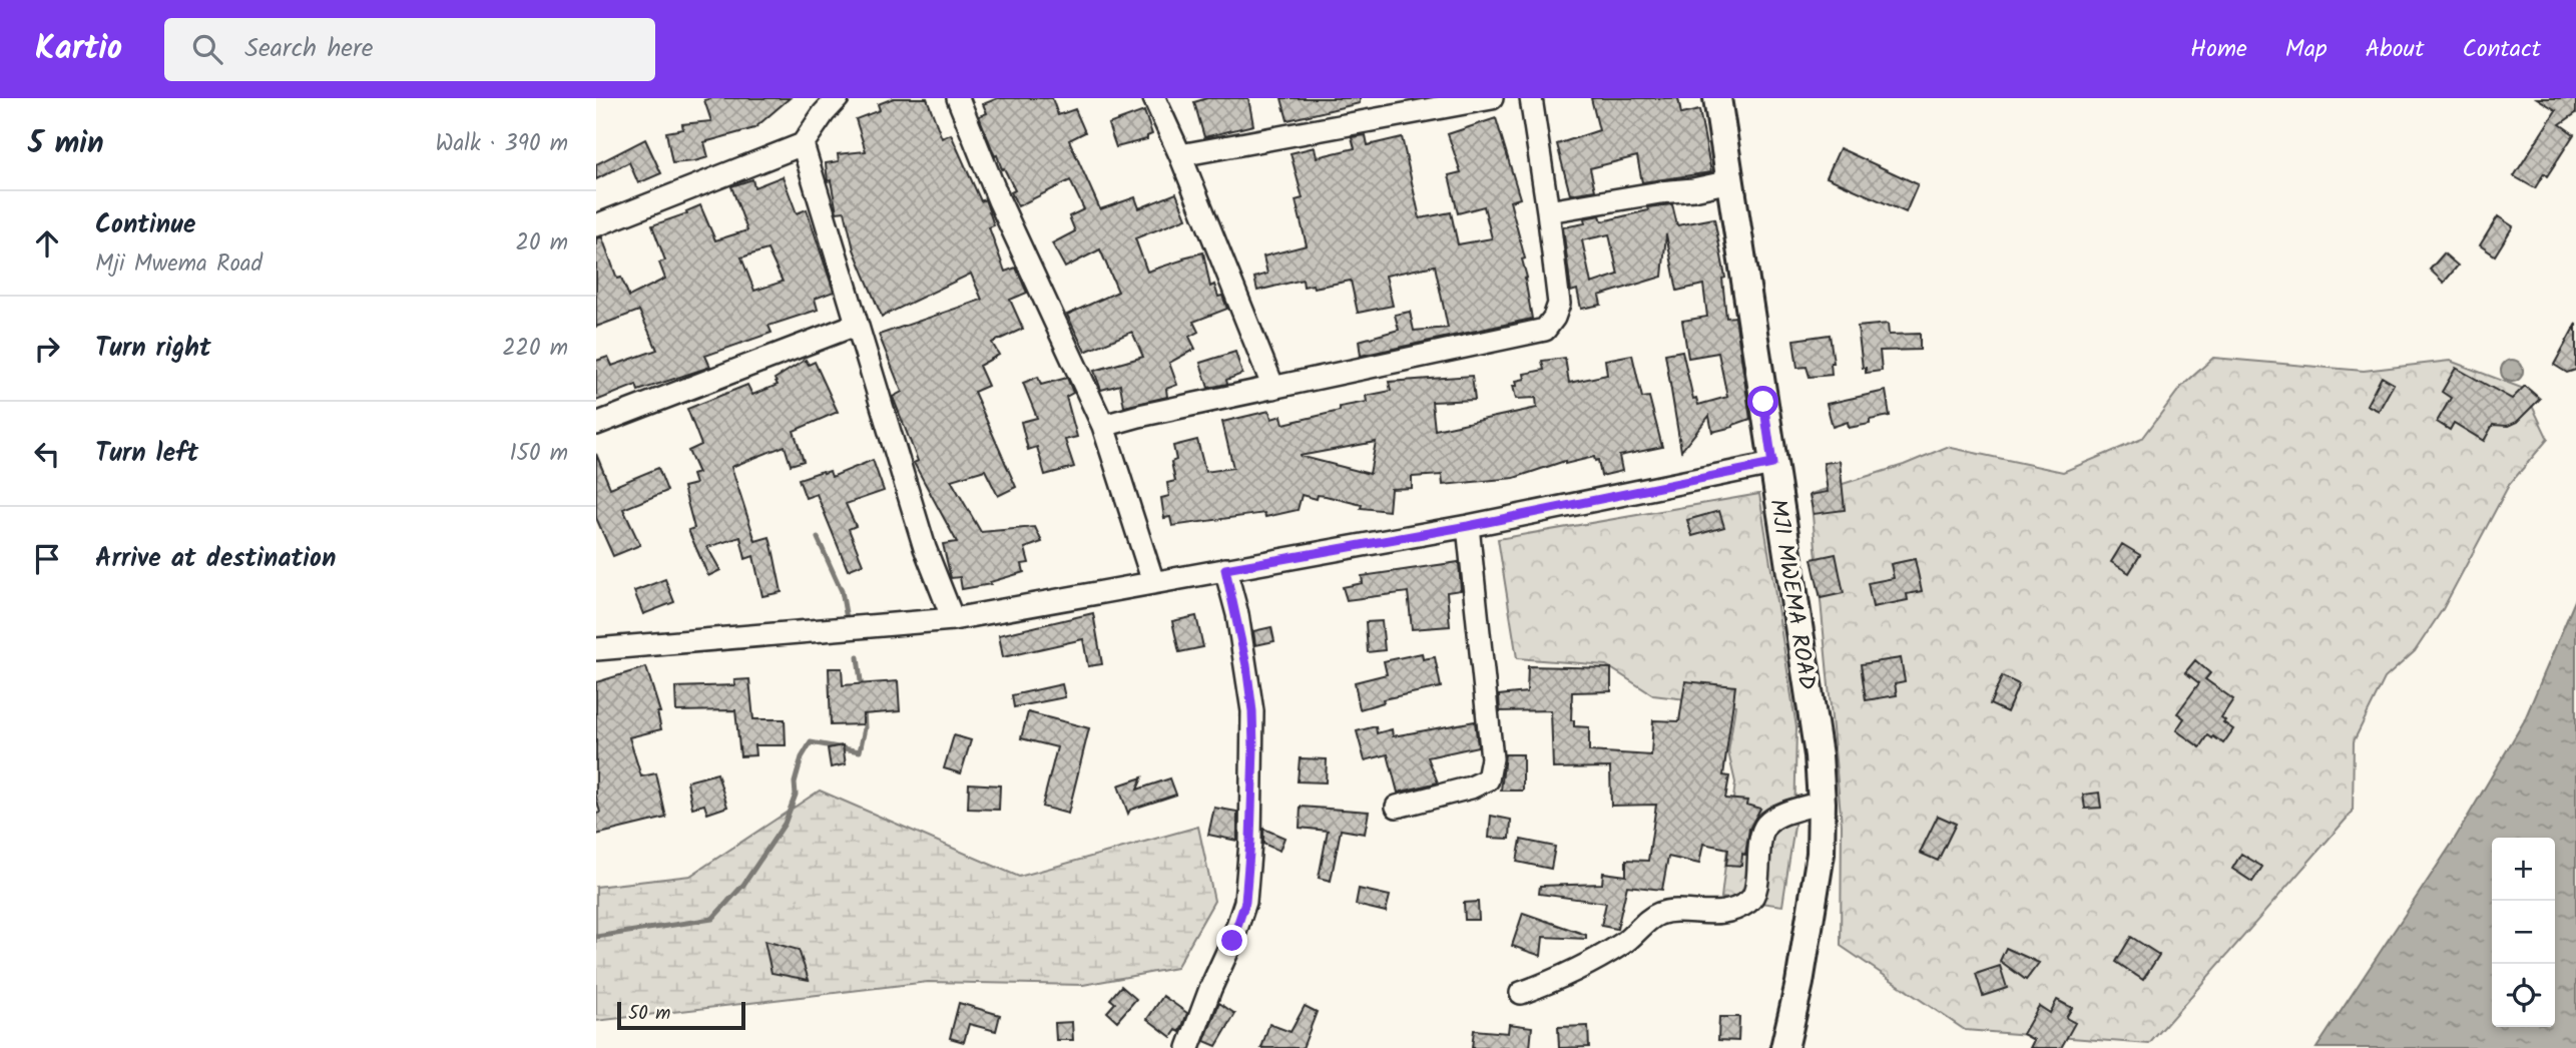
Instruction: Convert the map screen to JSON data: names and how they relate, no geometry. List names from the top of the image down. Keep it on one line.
{"streets":{"main road":["MJI MWEMA ROAD"]},"scale_bar":"50 m","page":{"header":"Kartio","search":"Search here","nav":["Home","Map","About","Contact"],"heading":["5 min","Walk · 390 m"],"list":[["Continue","Mji Mwema Road","20 m"],["Turn right","220 m"],["Turn left","150 m"],"Arrive at destination"],"map_buttons":["+","−"],"scale":"50 m"}}
